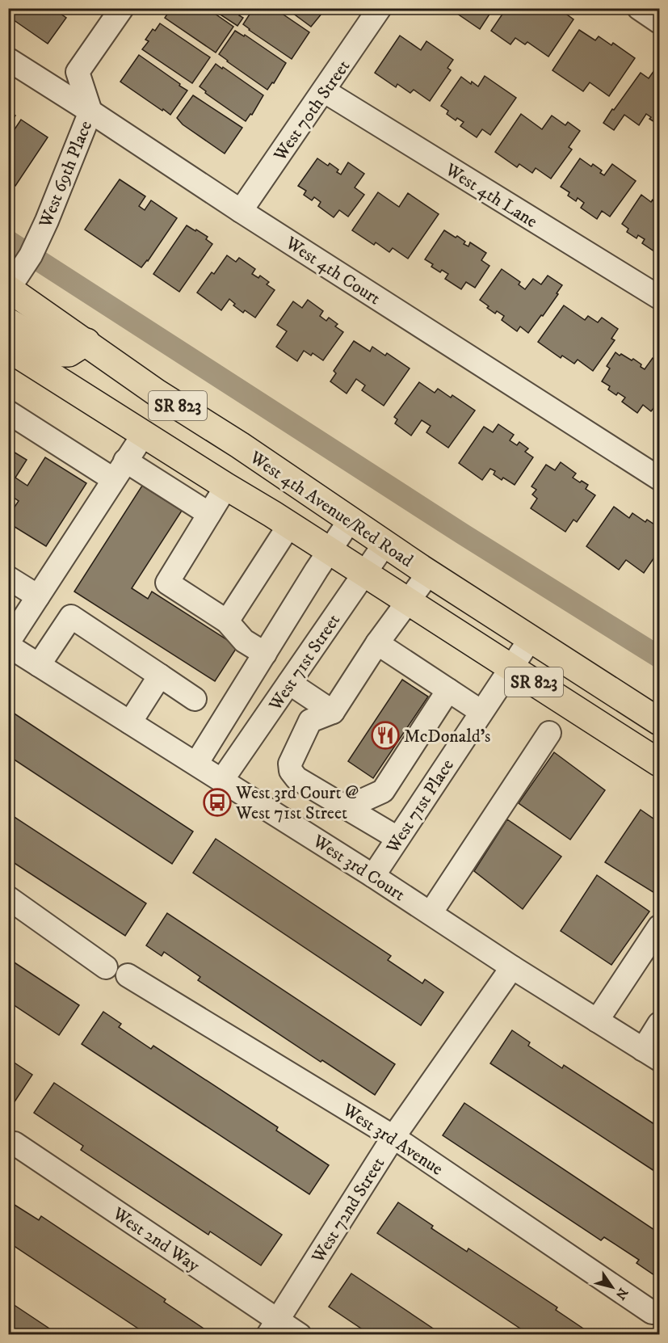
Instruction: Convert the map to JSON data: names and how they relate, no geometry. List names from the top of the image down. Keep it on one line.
{"streets":{"main road":["SR 823","West 4th Avenue/Red Road"],"street":["West 70th Street","West 69th Place","West 4th Lane","West 4th Court","West 71st Street","West 71st Place","West 3rd Court","West 3rd Avenue","West 72nd Street","West 2nd Way"]},"crossings":[["West 70th Street","West 4th Lane"],["West 70th Street","West 4th Court"],["West 69th Place","West 4th Court"],["West 69th Place","West 4th Avenue/Red Road"],["West 4th Avenue/Red Road","West 71st Street"],["West 4th Avenue/Red Road","West 71st Place"],["West 71st Street","West 3rd Court"],["West 71st Place","West 3rd Court"],["West 3rd Court","West 72nd Street"],["West 3rd Avenue","West 72nd Street"],["West 72nd Street","West 2nd Way"]],"places":{"restaurant":["McDonald's"],"bus stop":["West 3rd Court @ West 71st Street"]},"north":"bottom right"}
